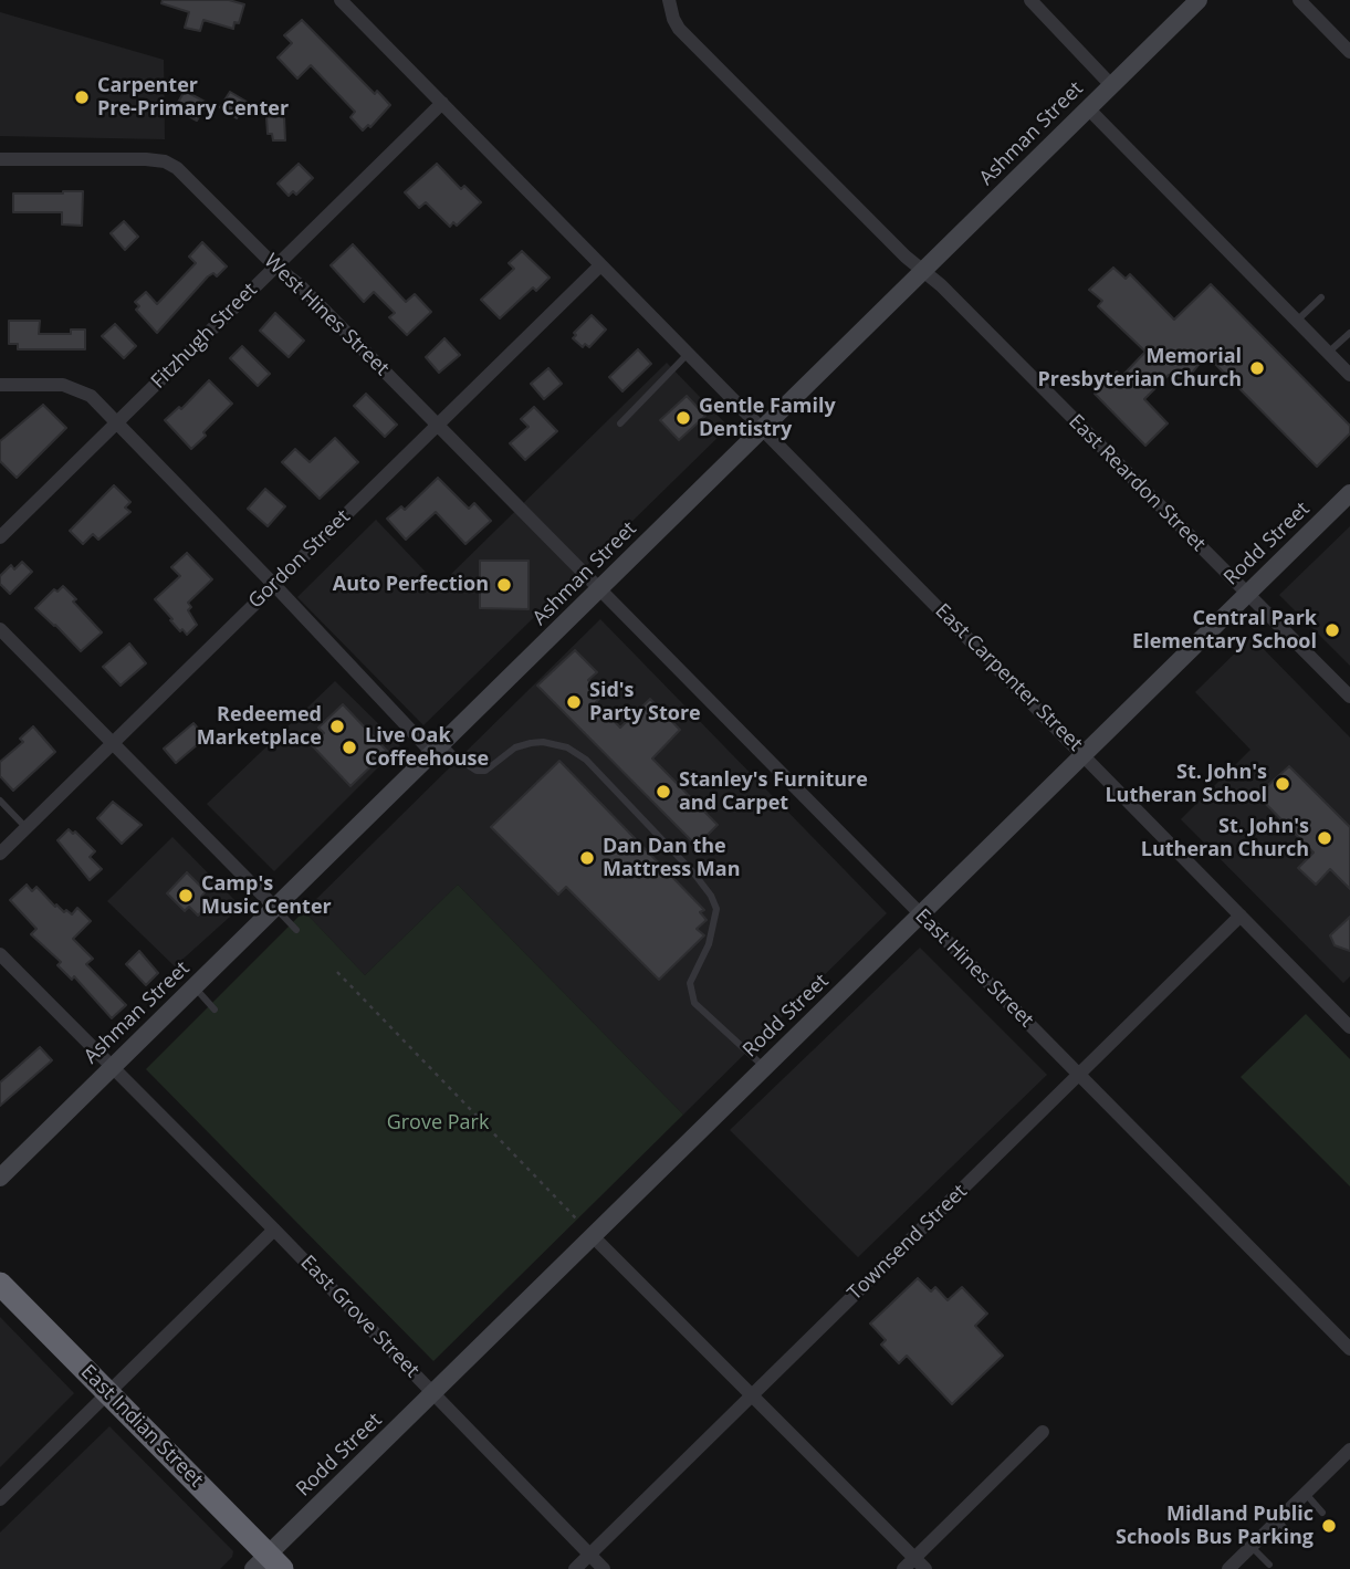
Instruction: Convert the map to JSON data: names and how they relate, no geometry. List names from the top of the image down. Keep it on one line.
{"streets":{"highway":["East Indian Street"],"street":["Ashman Street","West Hines Street","Fitzhugh Street","East Reardon Street","Rodd Street","Gordon Street","East Carpenter Street","East Hines Street","Townsend Street","East Grove Street"]},"crossings":[["Ashman Street","West Hines Street"],["Ashman Street","East Reardon Street"],["Ashman Street","East Carpenter Street"],["Ashman Street","East Hines Street"],["Ashman Street","East Grove Street"],["West Hines Street","Fitzhugh Street"],["West Hines Street","Gordon Street"],["West Hines Street","East Hines Street"],["Fitzhugh Street","East Carpenter Street"],["East Reardon Street","Rodd Street"],["Rodd Street","East Carpenter Street"],["Rodd Street","East Hines Street"],["Rodd Street","East Grove Street"],["Rodd Street","East Indian Street"],["Gordon Street","East Carpenter Street"],["East Carpenter Street","Townsend Street"],["East Hines Street","Townsend Street"],["Townsend Street","East Grove Street"]],"parks":["Grove Park"],"places":["Carpenter Pre-Primary Center","Memorial Presbyterian Church","Gentle Family Dentistry","Auto Perfection","Central Park Elementary School","Sid's Party Store","Redeemed Marketplace","Live Oak Coffeehouse","St. John's Lutheran School","Stanley's Furniture and Carpet","St. John's Lutheran Church","Dan Dan the Mattress Man","Camp's Music Center","Midland Public Schools Bus Parking"]}
